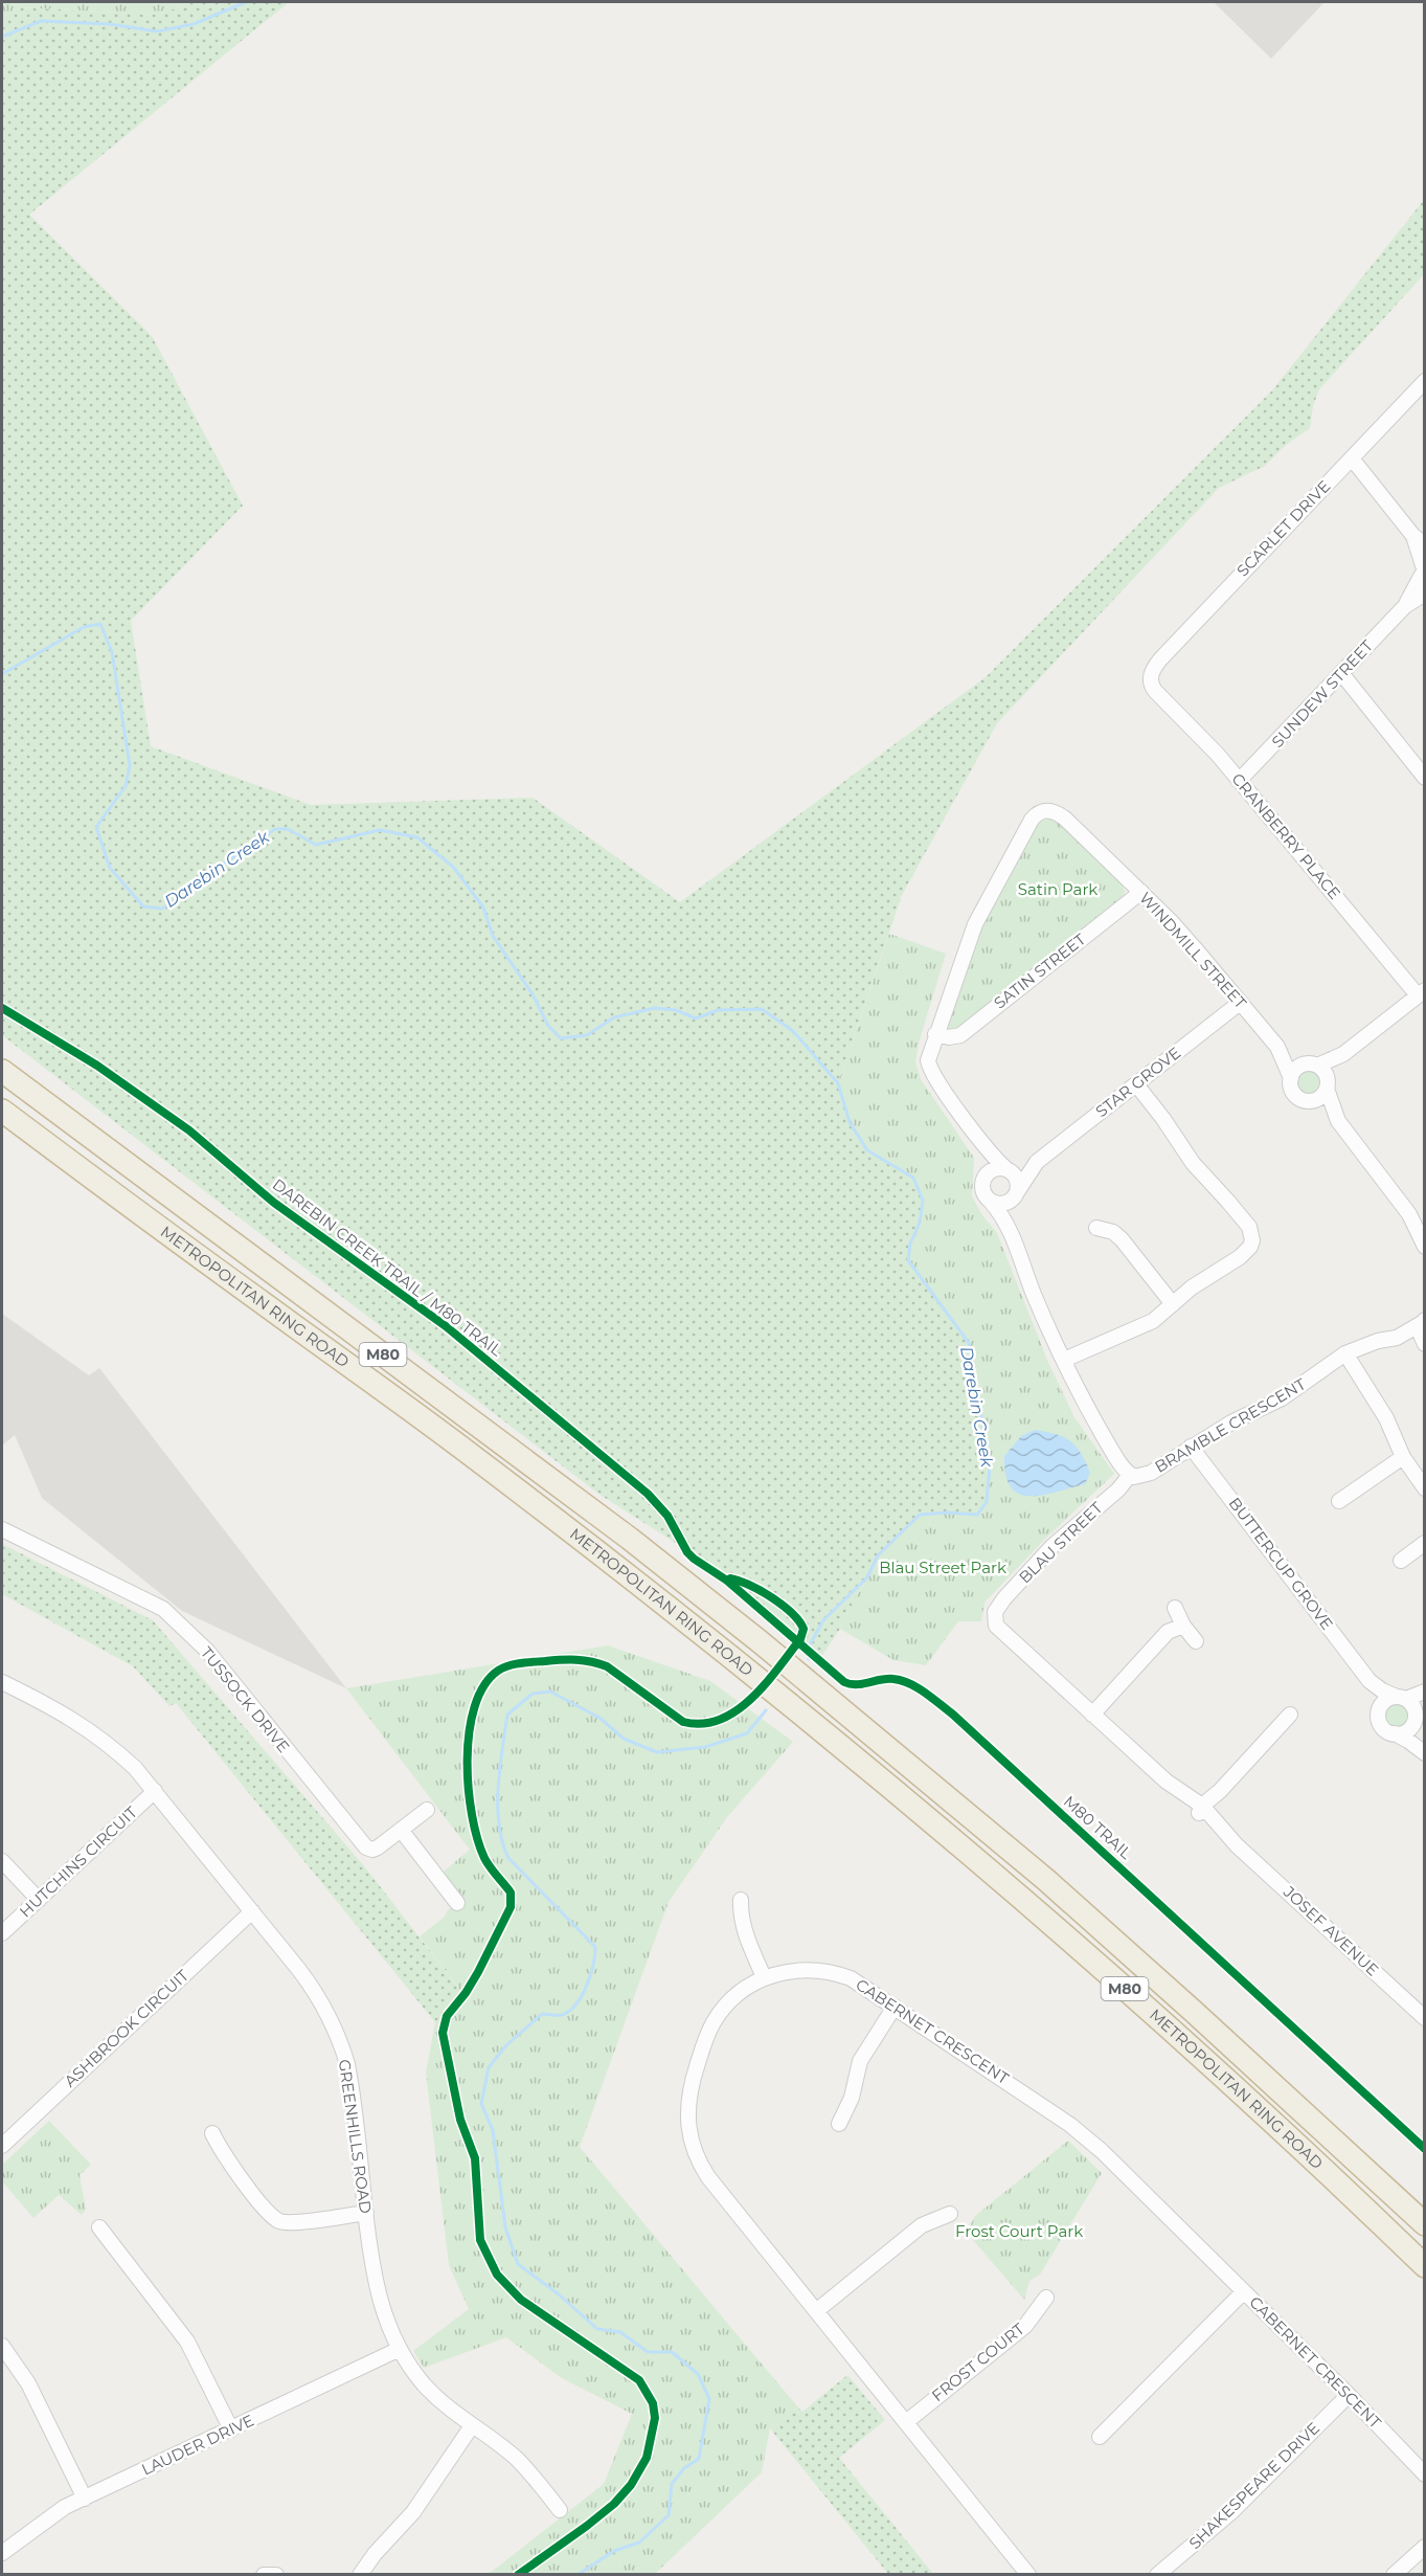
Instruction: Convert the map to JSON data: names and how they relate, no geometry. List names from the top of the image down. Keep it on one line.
{"streets":{"highway":["METROPOLITAN RING ROAD","M80"],"street":["SCARLET DRIVE","SUNDEW STREET","CRANBERRY PLACE","WINDMILL STREET","SATIN STREET","STAR GROVE","BRAMBLE CRESCENT","BLAU STREET","BUTTERCUP GROVE","TUSSOCK DRIVE","HUTCHINS CIRCUIT","JOSEF AVENUE","ASHBROOK CIRCUIT","CABERNET CRESCENT","GREENHILLS ROAD","FROST COURT","LAUDER DRIVE","SHAKESPEARE DRIVE"],"cycle path":["DAREBIN CREEK TRAIL / M80 TRAIL"]},"crossings":[["SCARLET DRIVE","CRANBERRY PLACE"],["SUNDEW STREET","CRANBERRY PLACE"],["WINDMILL STREET","SATIN STREET"],["WINDMILL STREET","STAR GROVE"],["BRAMBLE CRESCENT","BLAU STREET"],["BRAMBLE CRESCENT","BUTTERCUP GROVE"],["BLAU STREET","JOSEF AVENUE"],["HUTCHINS CIRCUIT","GREENHILLS ROAD"],["ASHBROOK CIRCUIT","GREENHILLS ROAD"],["CABERNET CRESCENT","FROST COURT"],["CABERNET CRESCENT","SHAKESPEARE DRIVE"],["GREENHILLS ROAD","LAUDER DRIVE"]],"water":["Darebin Creek"],"parks":["Satin Park","Blau Street Park","Frost Court Park"]}
